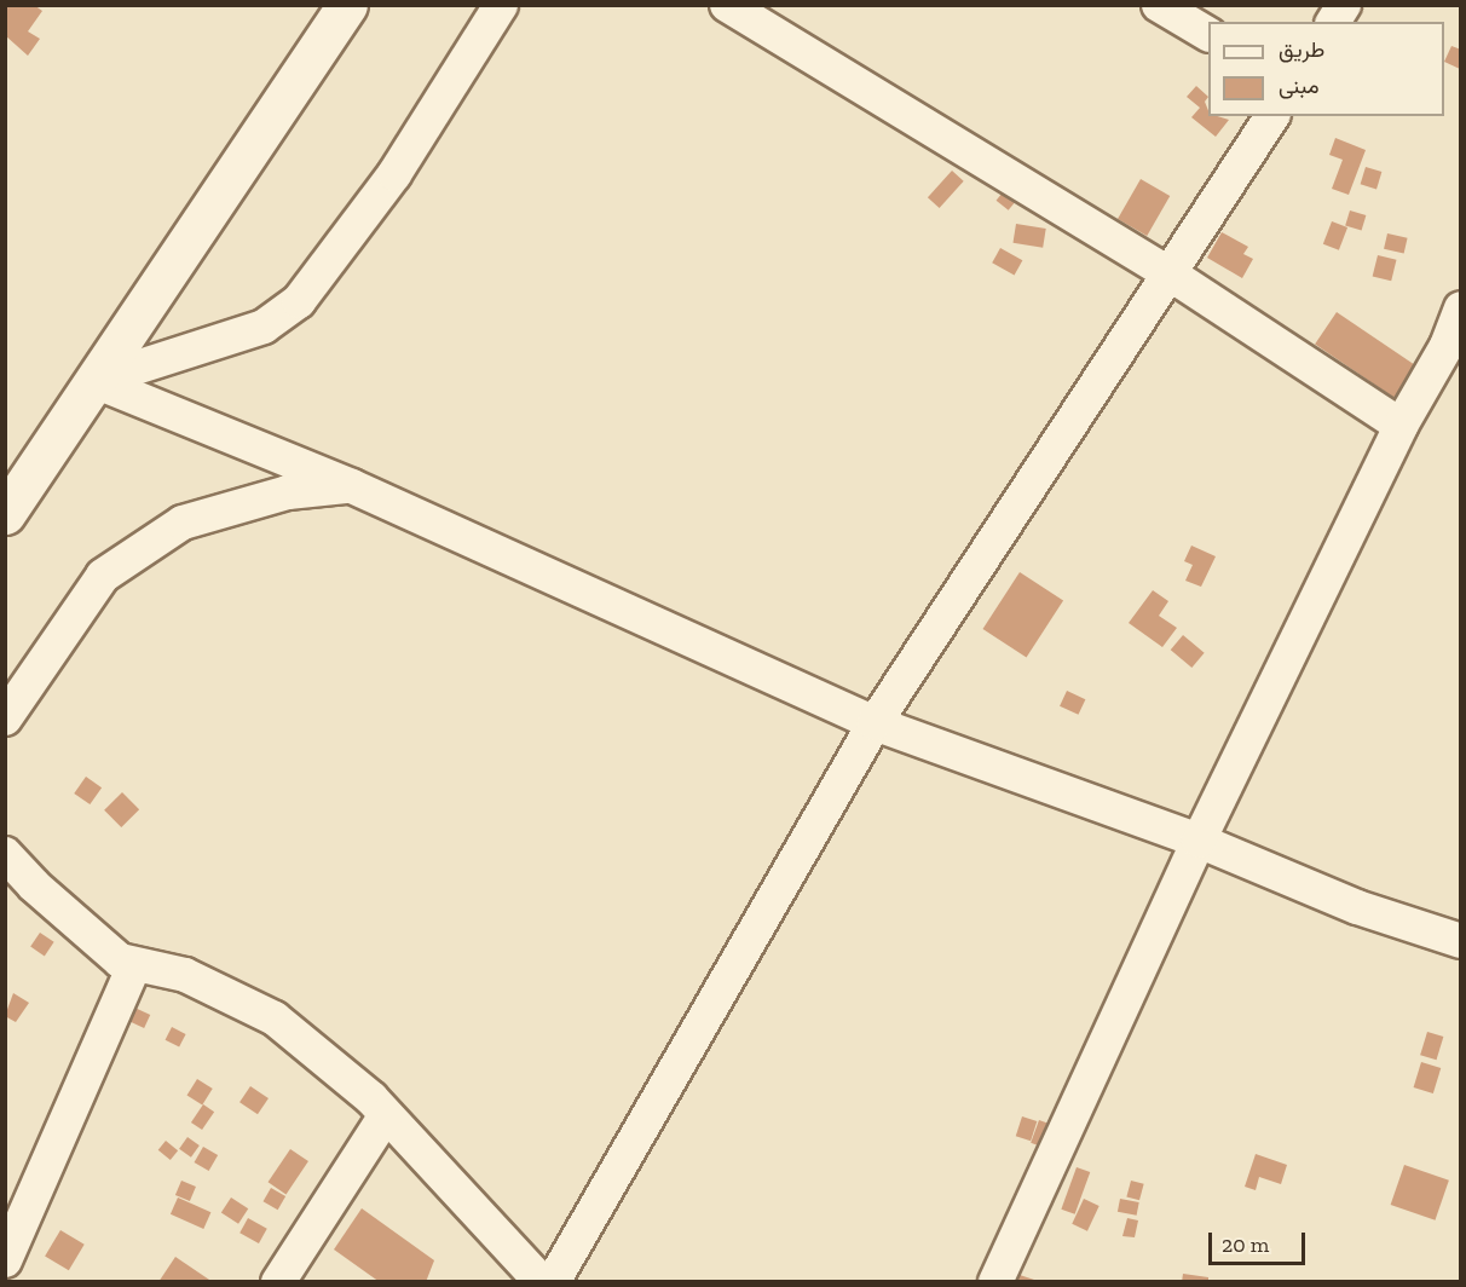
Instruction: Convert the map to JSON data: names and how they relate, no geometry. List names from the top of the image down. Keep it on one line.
{"legend":["طريق","مبنى"],"scale_bar":"20 m"}
